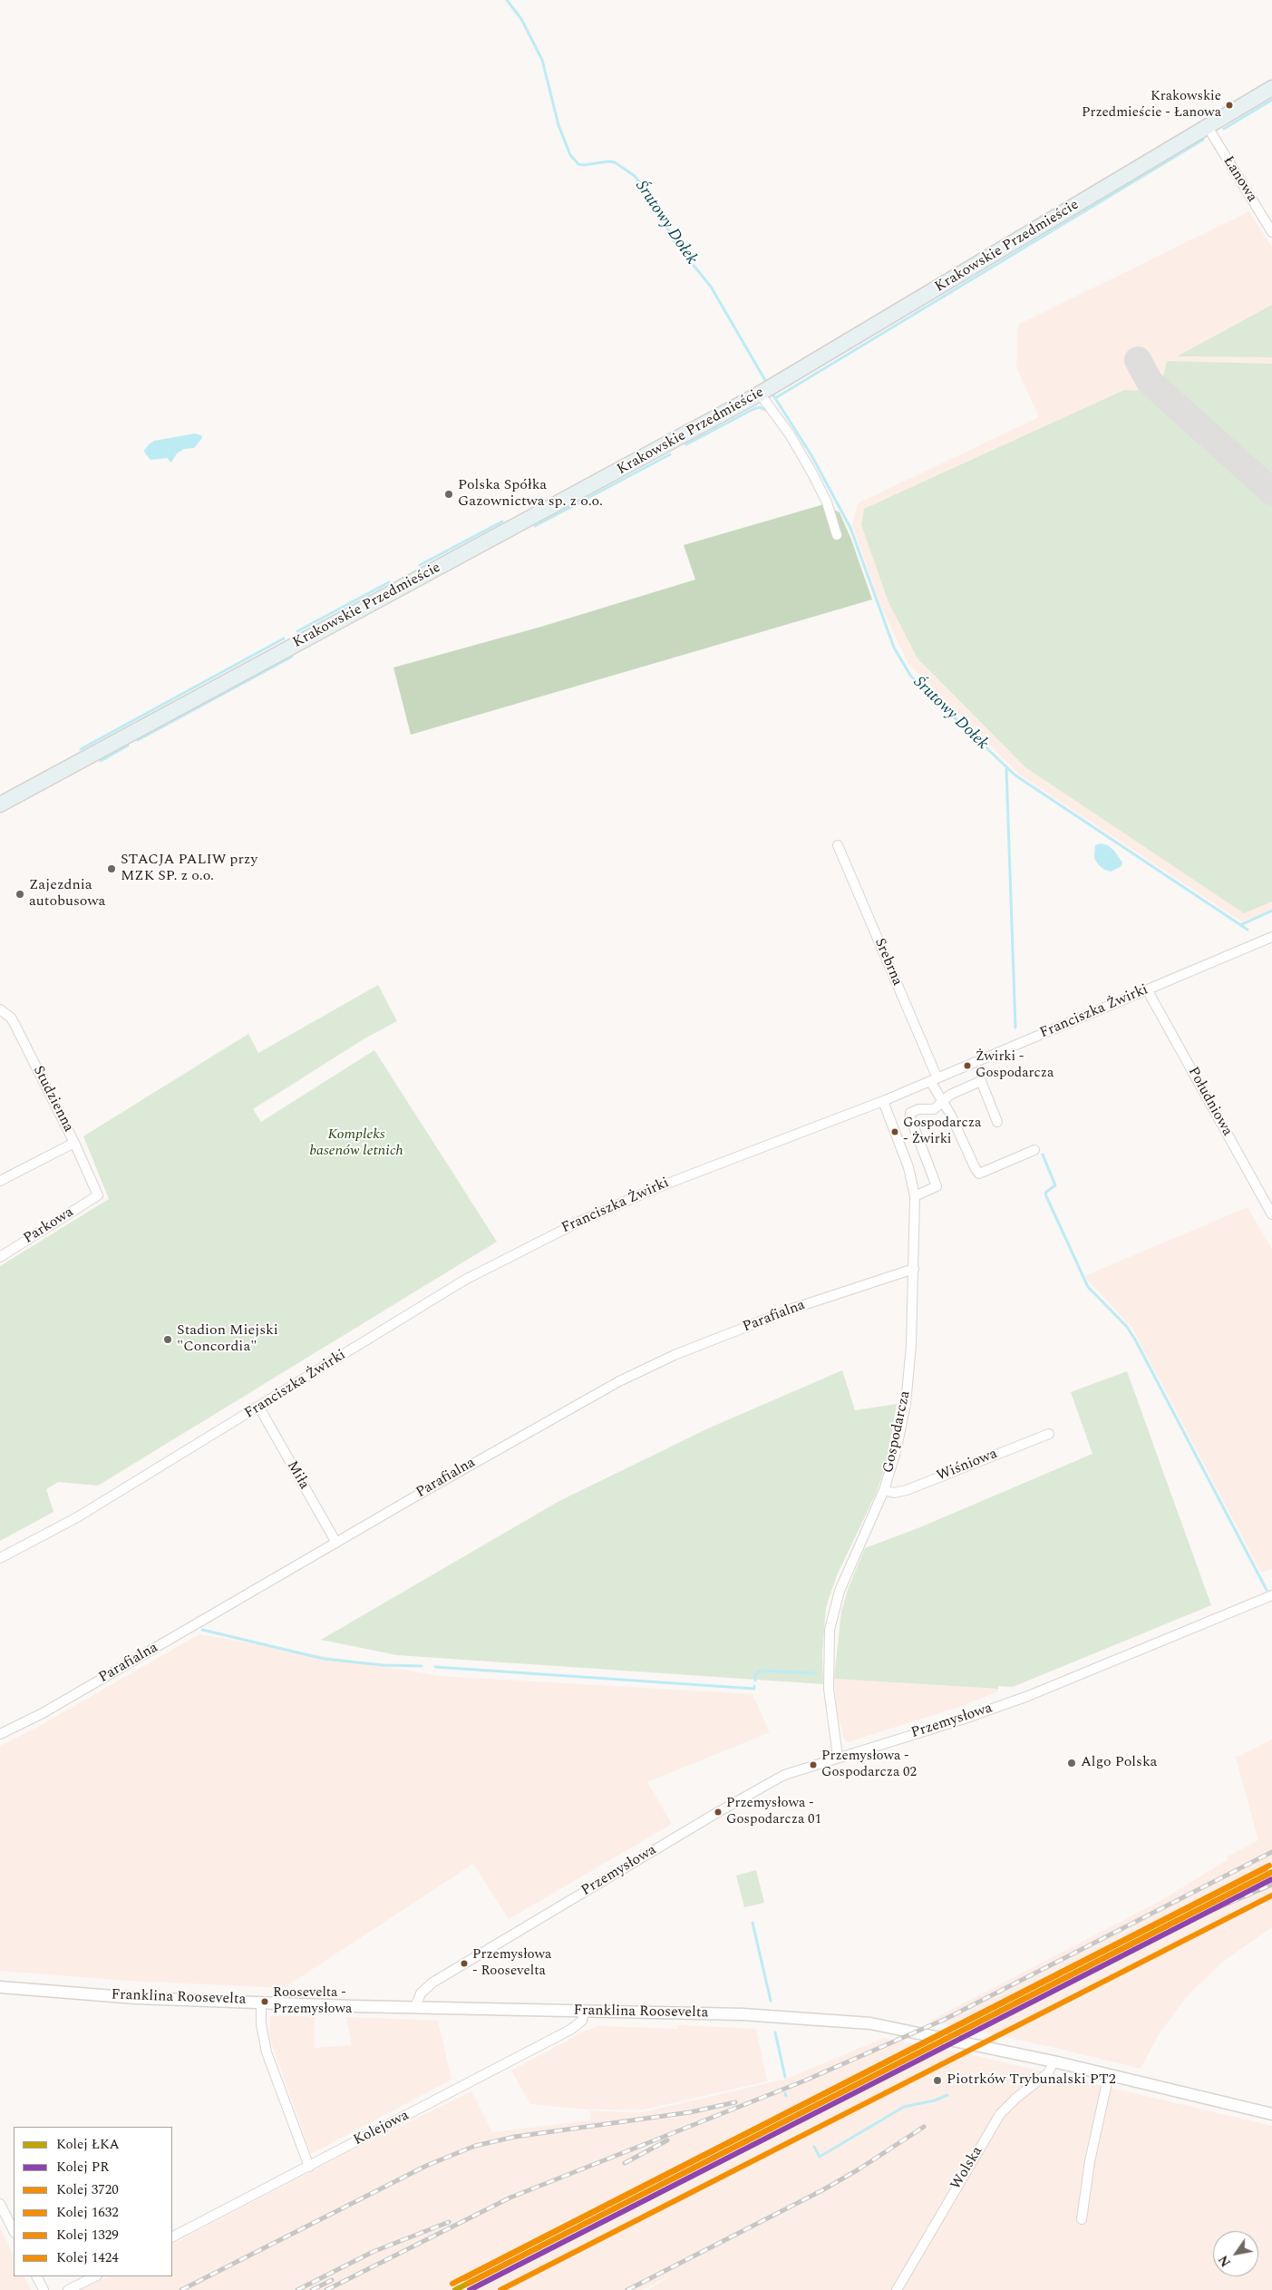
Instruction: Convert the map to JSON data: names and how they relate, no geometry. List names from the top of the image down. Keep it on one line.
{"streets":{"main road":["Krakowskie Przedmieście"],"street":["Łanowa","Srebrna","Franciszka Żwirki","Studzienna","Południowa","Parkowa","Parafialna","Gospodarcza","Wiśniowa","Miła","Przemysłowa","Franklina Roosevelta","Kolejowa","Wolska"]},"crossings":[["Łanowa","Krakowskie Przedmieście"],["Srebrna","Franciszka Żwirki"],["Franciszka Żwirki","Południowa"],["Franciszka Żwirki","Gospodarcza"],["Franciszka Żwirki","Miła"],["Studzienna","Parkowa"],["Parafialna","Gospodarcza"],["Parafialna","Miła"],["Gospodarcza","Wiśniowa"],["Gospodarcza","Przemysłowa"],["Przemysłowa","Franklina Roosevelta"],["Franklina Roosevelta","Kolejowa"],["Franklina Roosevelta","Wolska"]],"water":["Śrutowy Dołek"],"parks":["Kompleks basenów letnich"],"places":["Krakowskie Przedmieście - Łanowa","Polska Spółka Gazownictwa sp. z o.o.","STACJA PALIW przy MZK SP. z o.o.","Zajezdnia autobusowa","Żwirki - Gospodarcza","Gospodarcza - Żwirki","Stadion Miejski \"Concordia\"","Algo Polska","Przemysłowa - Gospodarcza 02","Przemysłowa - Gospodarcza 01","Przemysłowa - Roosevelta","Roosevelta - Przemysłowa","Piotrków Trybunalski PT2"],"lines":["rail line 3720","rail line 1424","rail line ŁKA","rail line 1632","rail line PR","rail line 1329"],"legend":["Kolej ŁKA","Kolej PR","Kolej 3720","Kolej 1632","Kolej 1329","Kolej 1424"],"north":"bottom left"}
